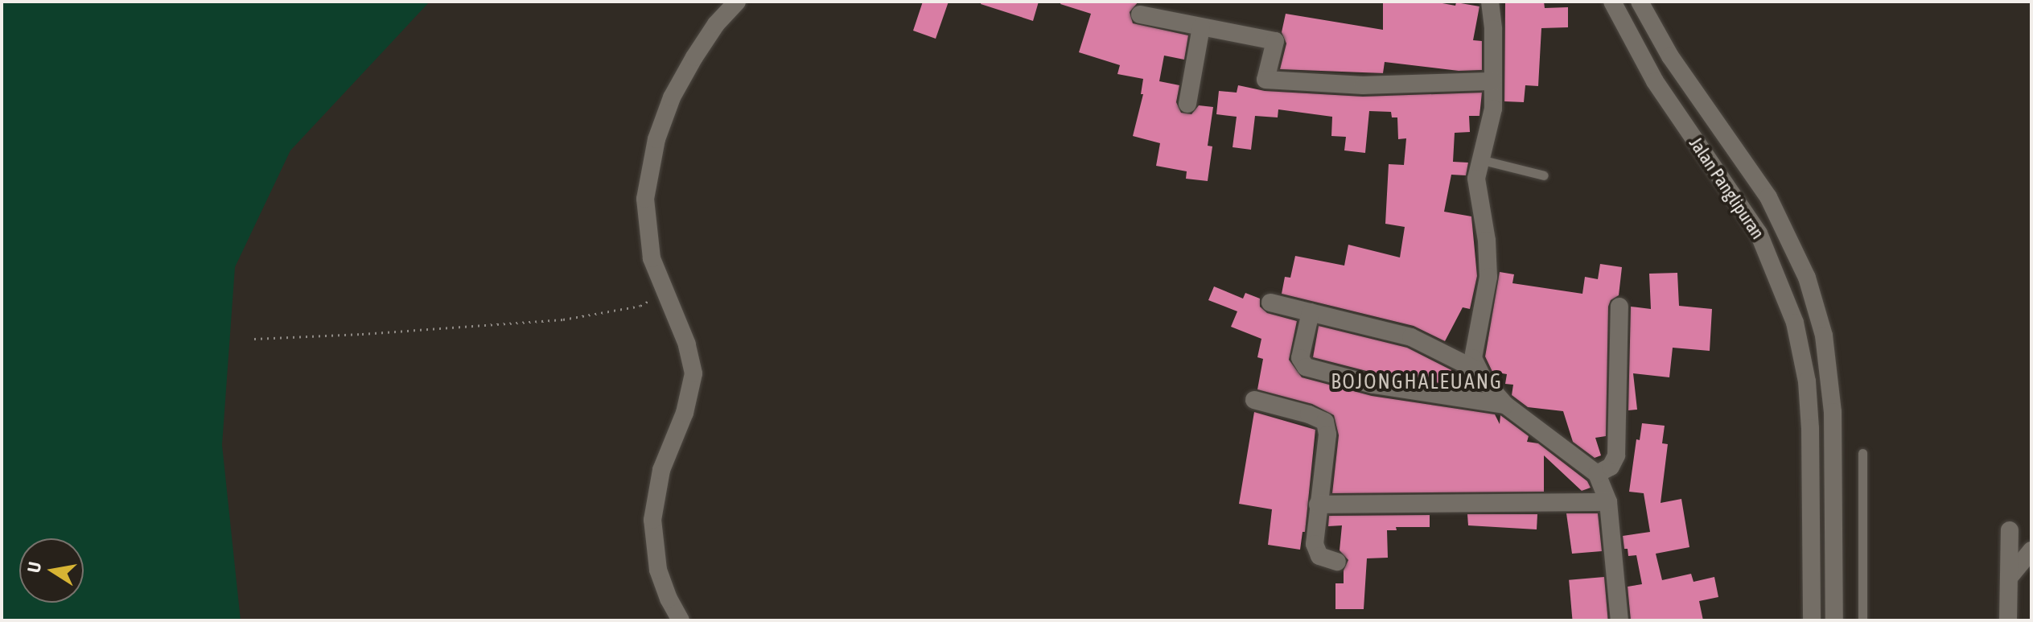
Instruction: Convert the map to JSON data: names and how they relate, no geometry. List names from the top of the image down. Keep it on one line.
{"streets":{"street":["Jalan Panglipuran"]},"districts":["BOJONGHALEUANG"],"north":"left"}
